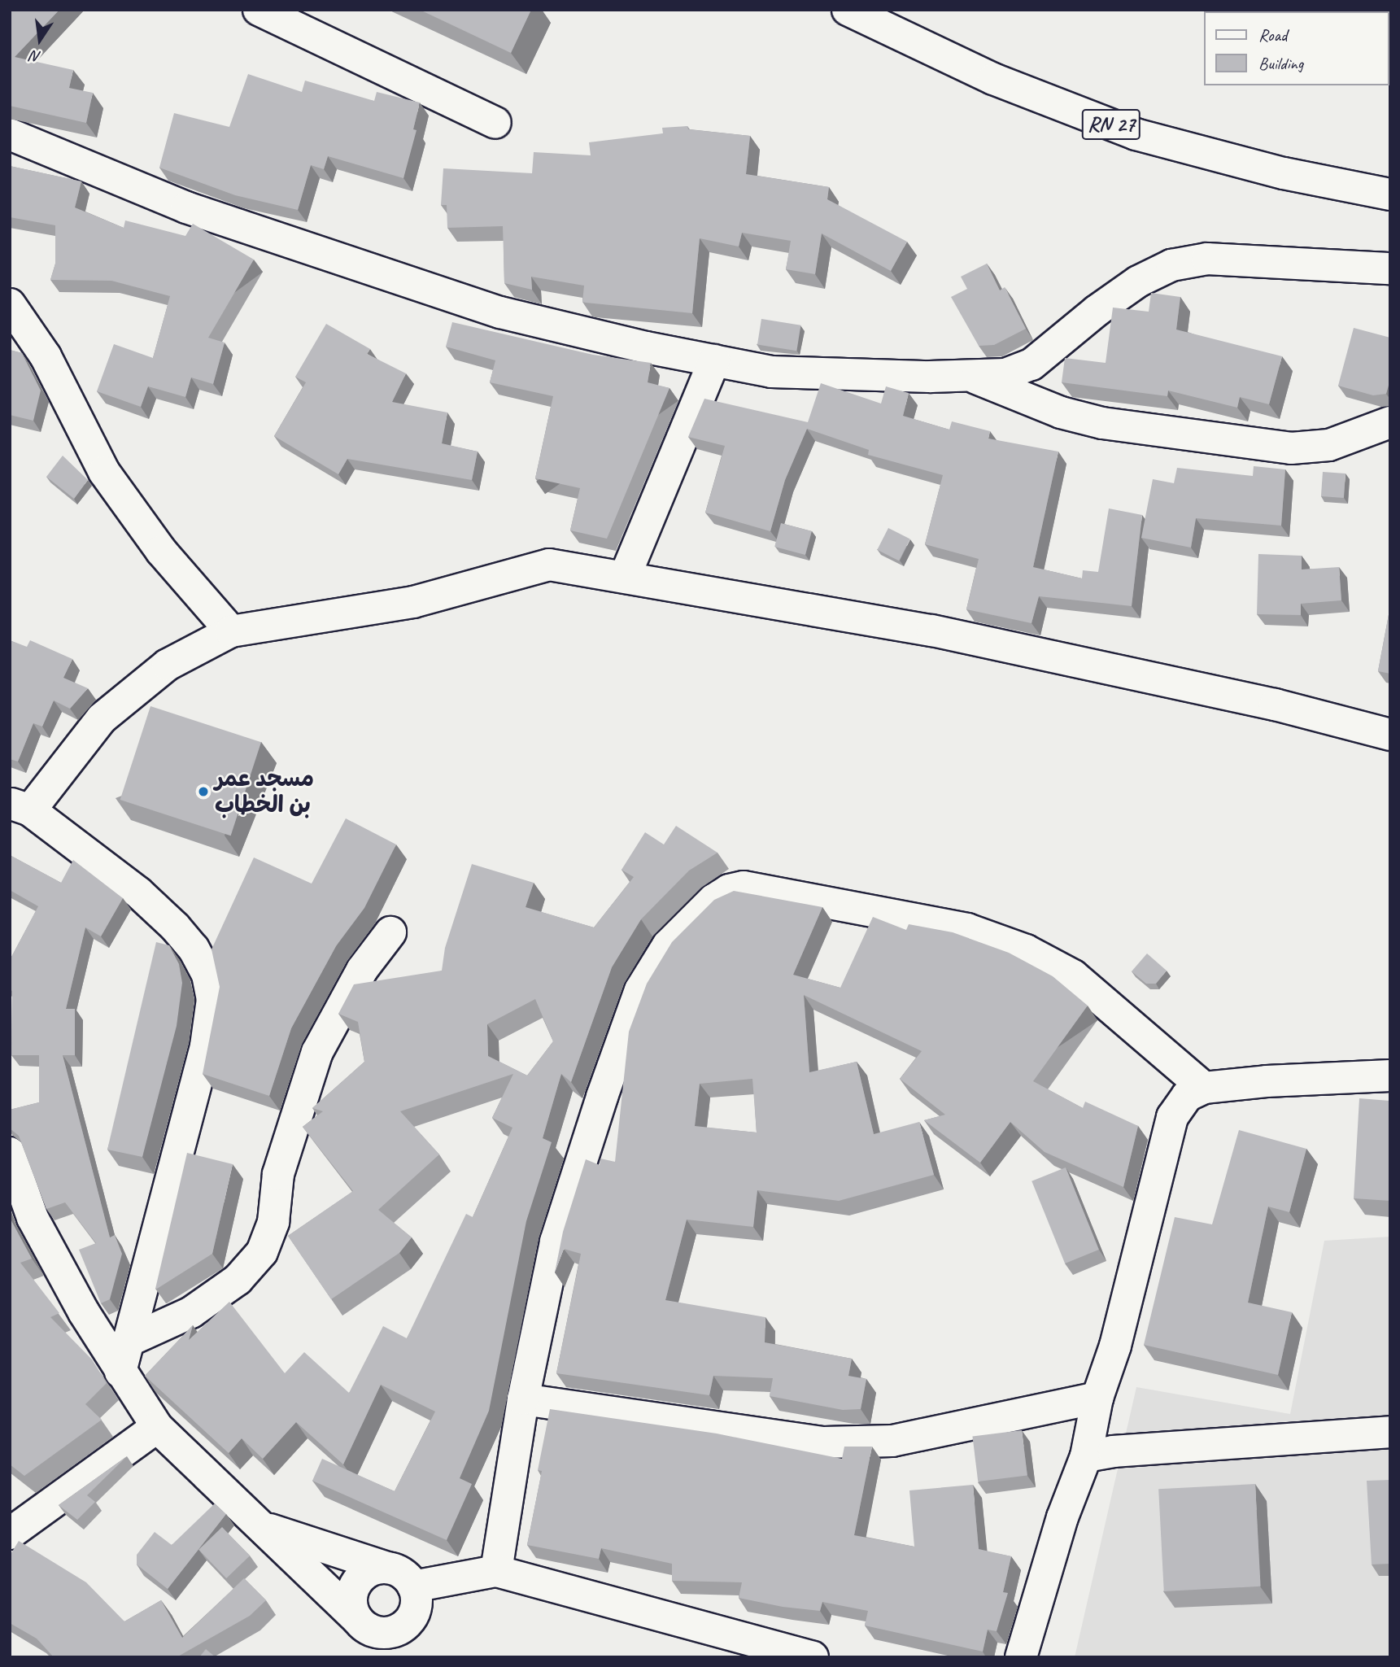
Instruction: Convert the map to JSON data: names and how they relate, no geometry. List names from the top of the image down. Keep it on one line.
{"streets":{"street":["RN 27"]},"places":["مسجد عمر بن الخطاب"],"legend":["Road","Building"],"north":"bottom"}
